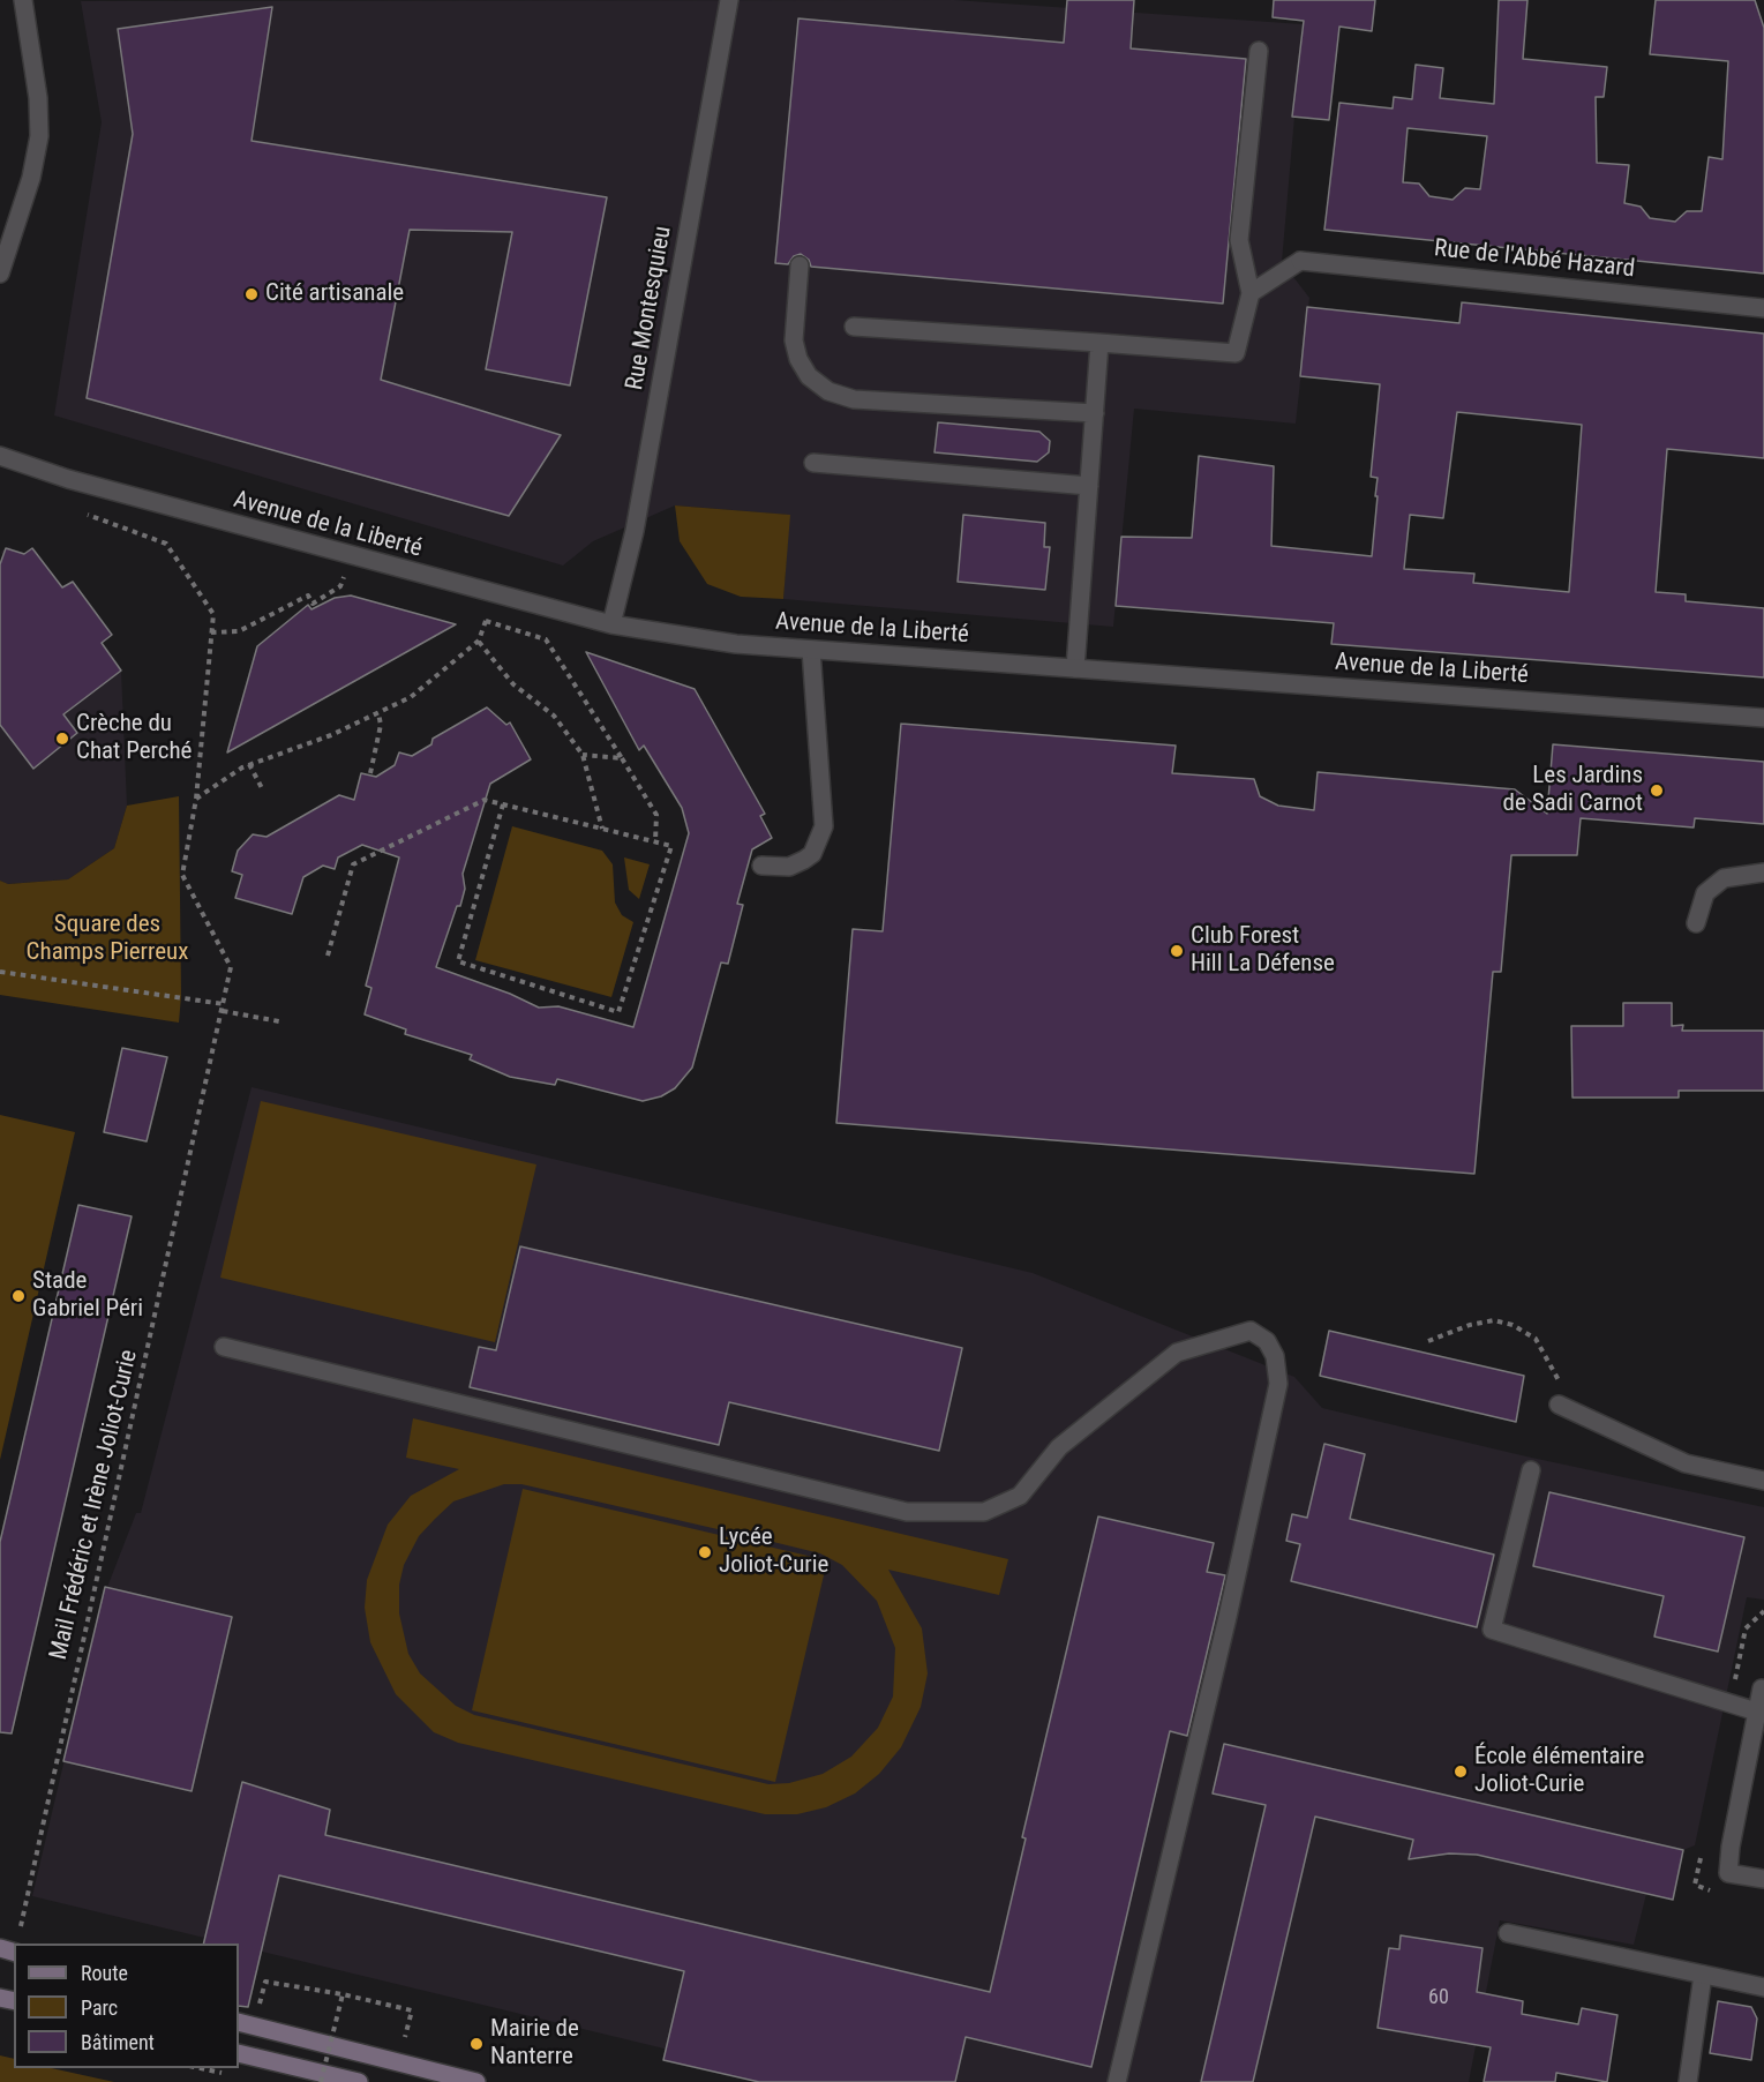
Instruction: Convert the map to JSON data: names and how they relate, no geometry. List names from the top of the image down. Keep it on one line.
{"streets":{"street":["Rue de l'Abbé Hazard","Rue Montesquieu","Avenue de la Liberté"],"path":["Mail Frédéric et Irène Joliot-Curie"]},"crossings":[["Rue Montesquieu","Avenue de la Liberté"]],"parks":["Square des Champs Pierreux"],"places":["Cité artisanale","Crèche du Chat Perché","Les Jardins de Sadi Carnot","Club Forest Hill La Défense","Stade Gabriel Péri","Lycée Joliot-Curie","École élémentaire Joliot-Curie","Mairie de Nanterre"],"house_numbers":["60"],"legend":["Route","Parc","Bâtiment"]}
